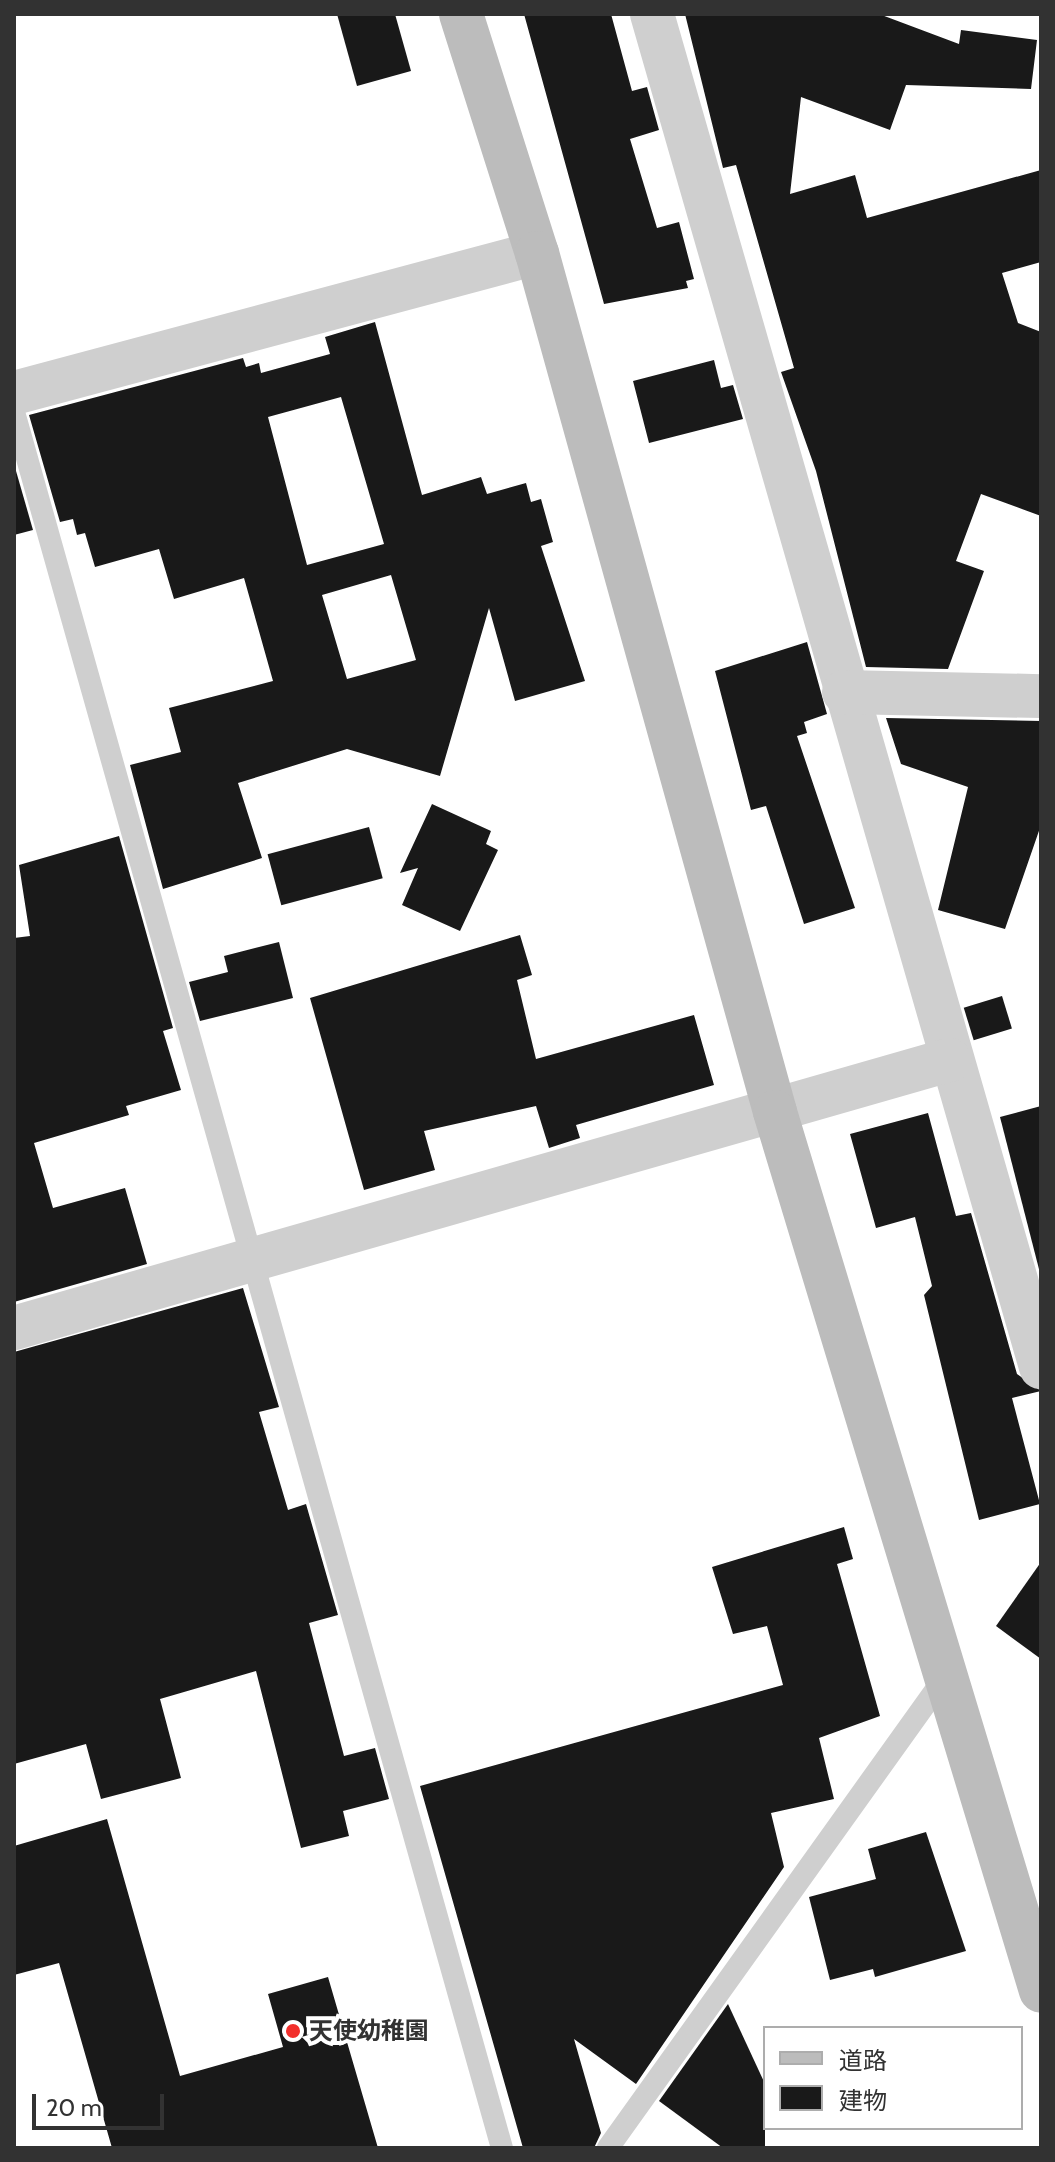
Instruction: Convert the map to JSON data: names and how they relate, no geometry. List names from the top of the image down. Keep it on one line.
{"places":["天使幼稚園"],"legend":["道路","建物"],"scale_bar":"20 m"}
